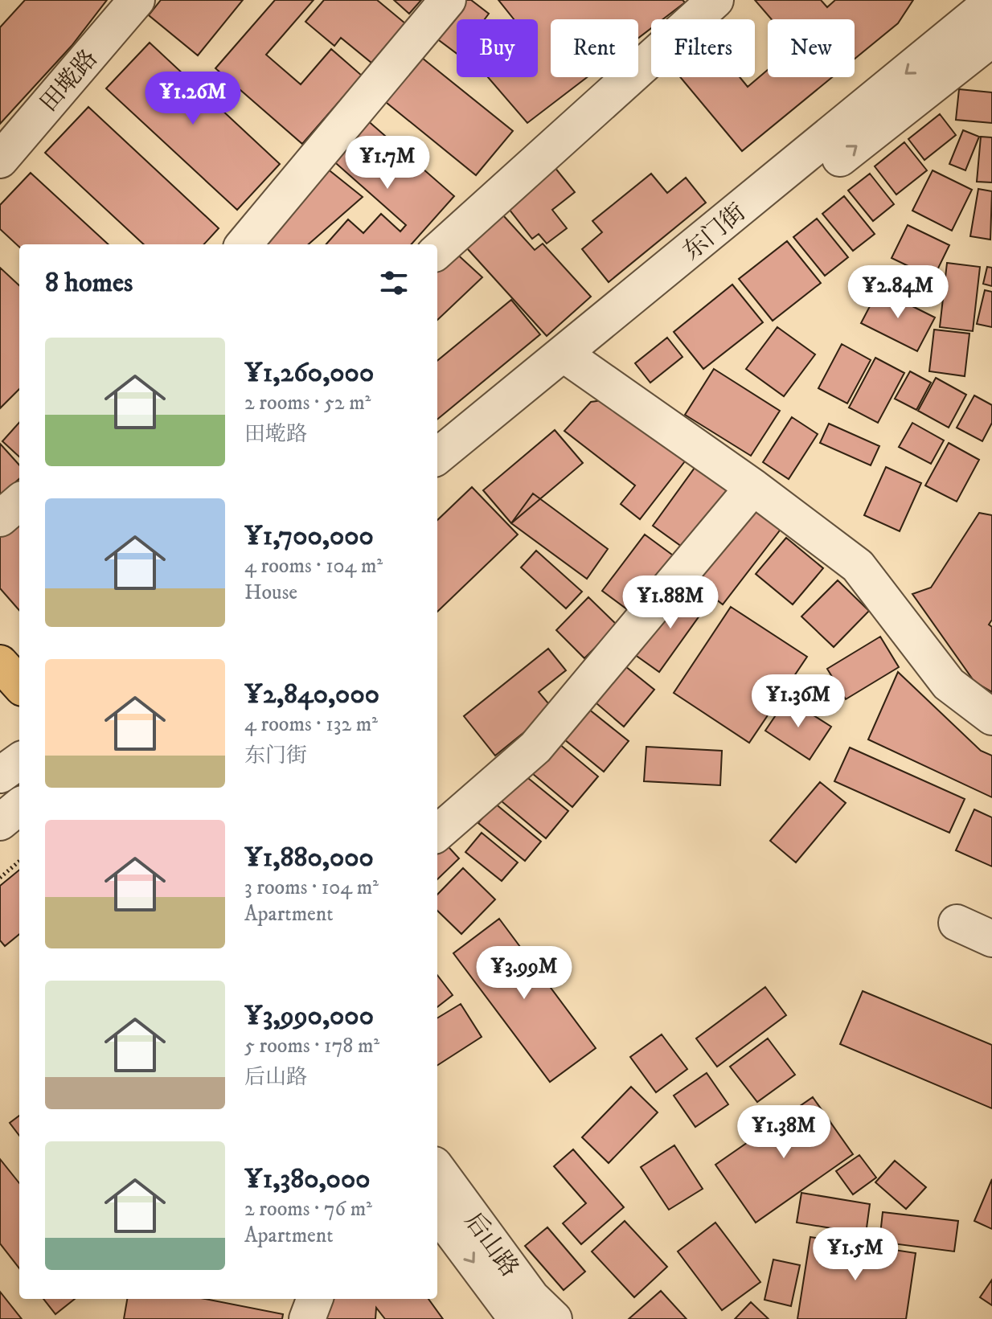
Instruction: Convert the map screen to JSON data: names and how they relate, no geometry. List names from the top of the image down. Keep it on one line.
{"streets":{"street":["田墘路","东门街","后山路"]},"page":{"chip":["Buy","Rent","Filters","New"],"price":["¥1.26M","¥1.7M","¥2.84M","¥1.88M","¥1.36M","¥3.99M","¥1.38M","¥1.5M"],"heading":"8 homes","list":[{"name":"¥1,260,000","note":"2 rooms · 52 m² · 田墘路"},{"name":"¥1,700,000","note":"4 rooms · 104 m² · House"},{"name":"¥2,840,000","note":"4 rooms · 132 m² · 东门街"},{"name":"¥1,880,000","note":"3 rooms · 104 m² · Apartment"},{"name":"¥3,990,000","note":"5 rooms · 178 m² · 后山路"},{"name":"¥1,380,000","note":"2 rooms · 76 m² · Apartment"}]}}
